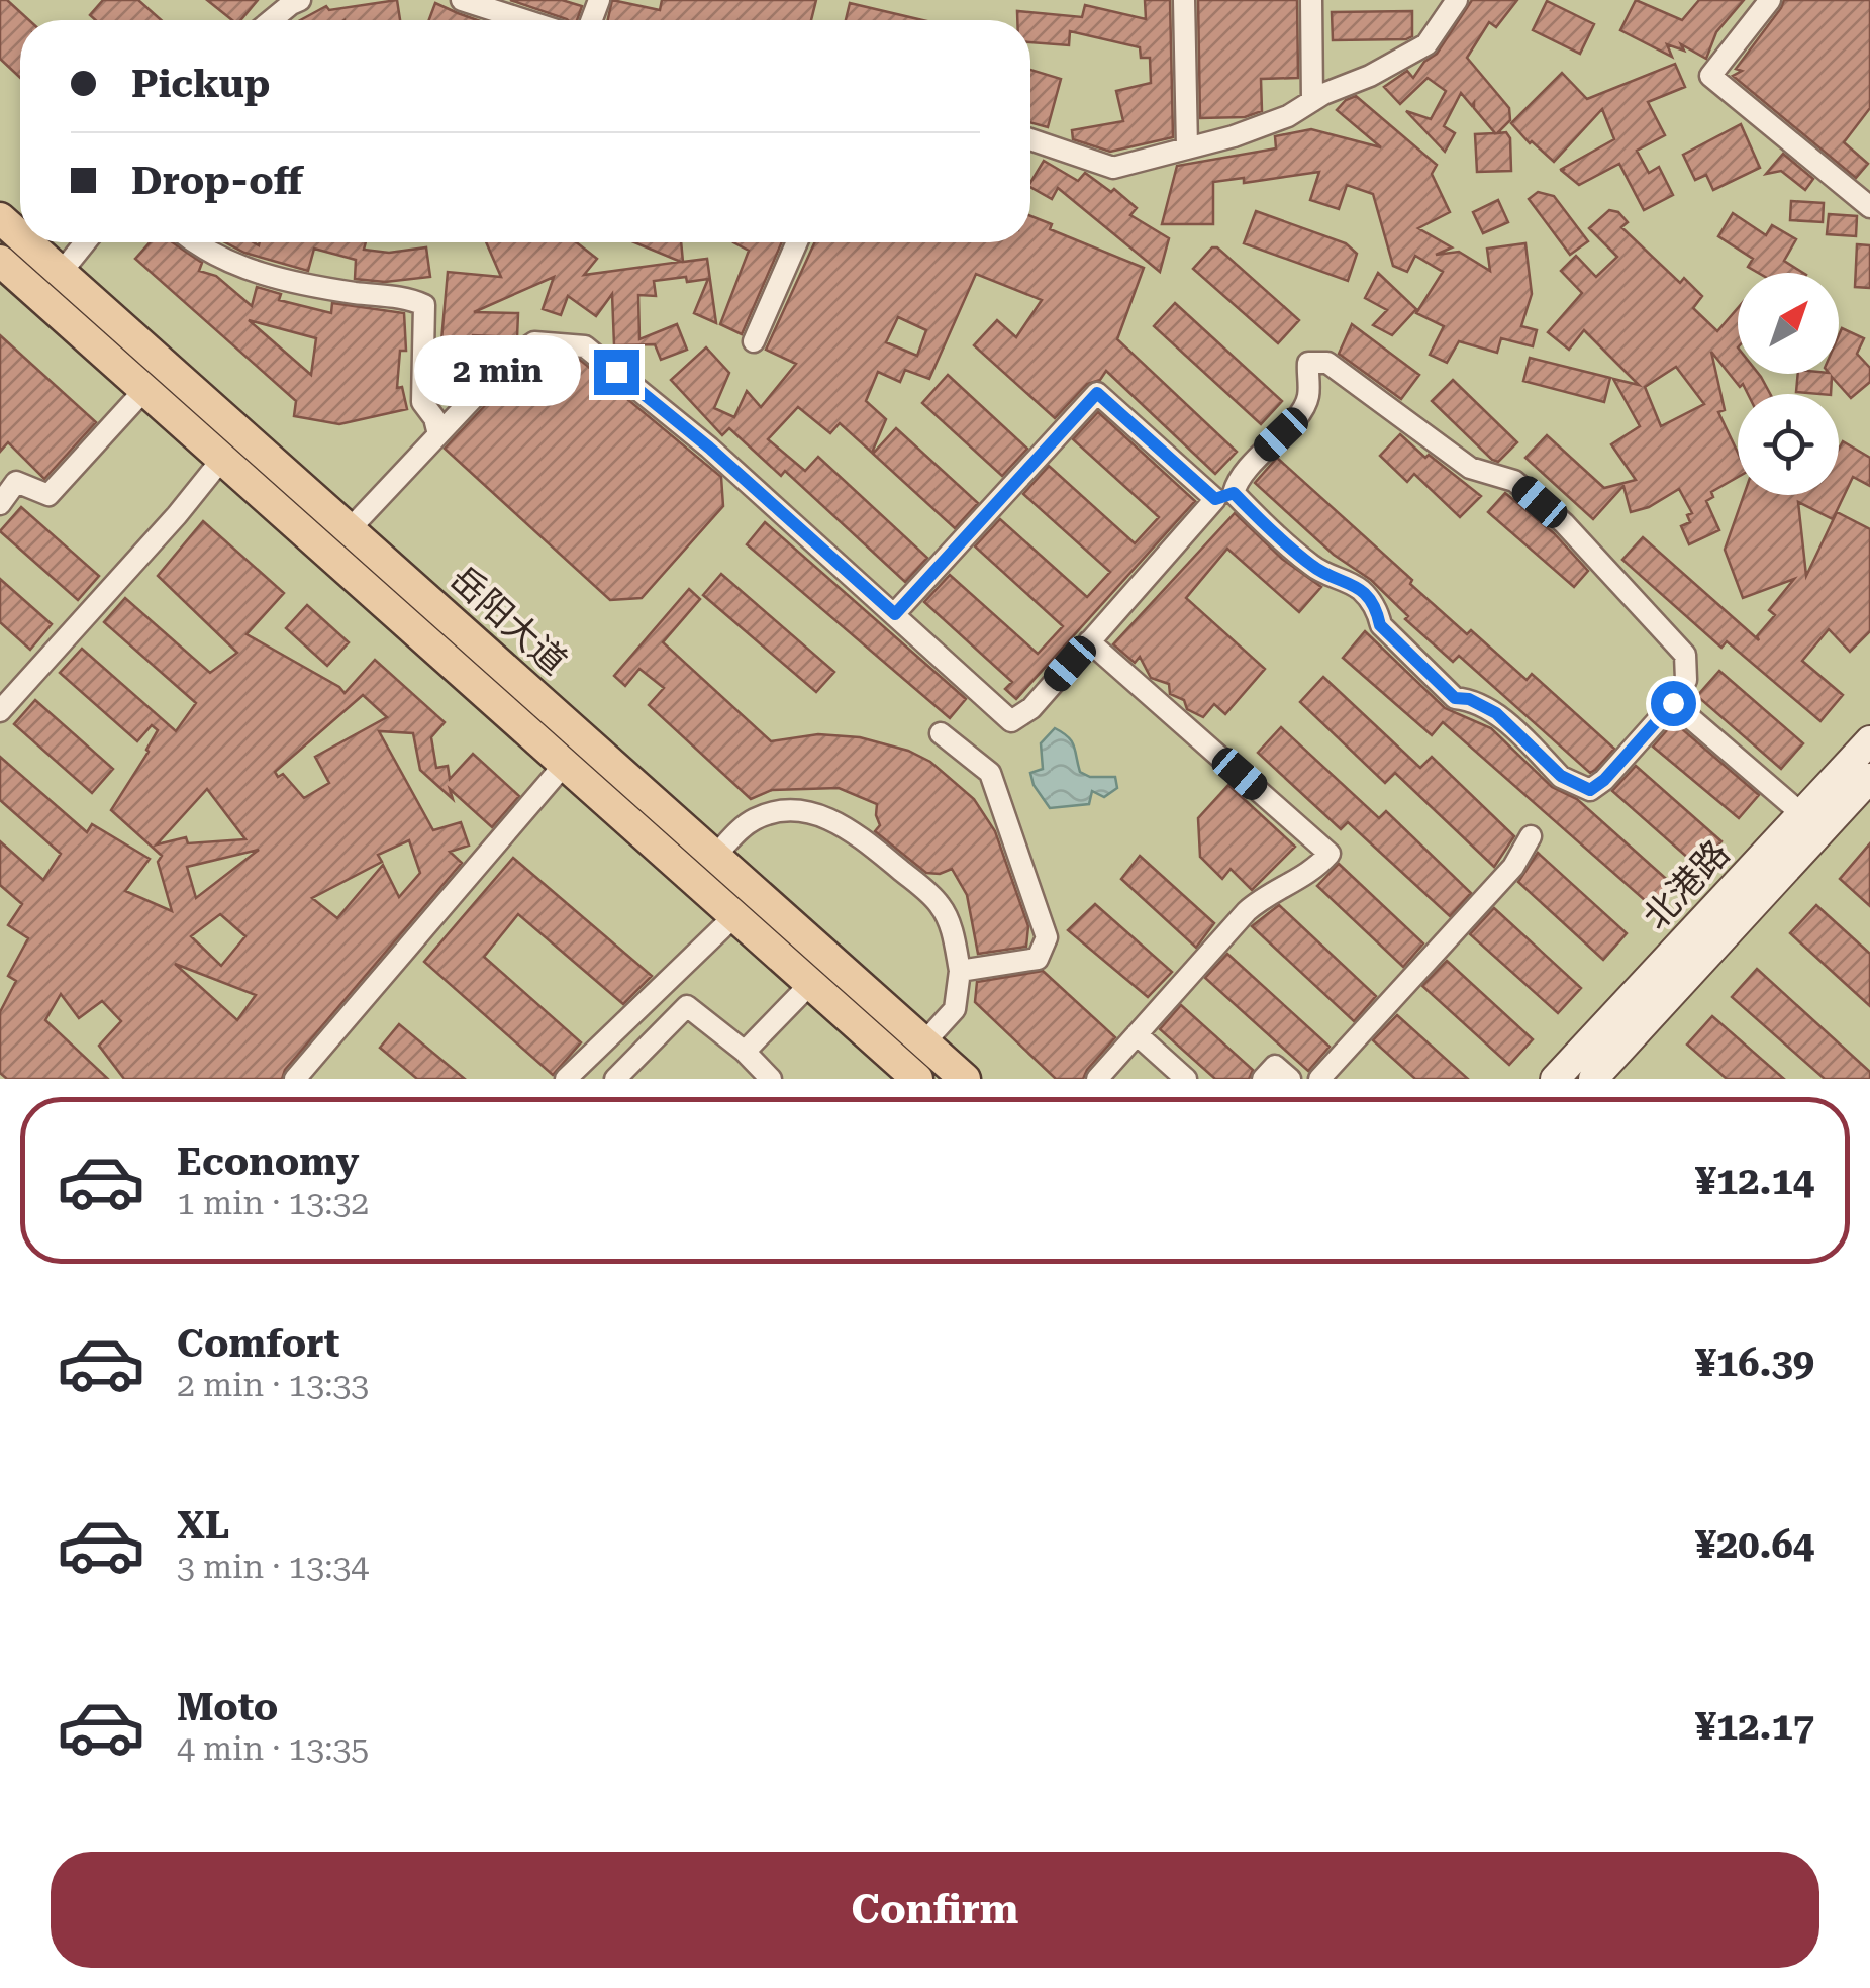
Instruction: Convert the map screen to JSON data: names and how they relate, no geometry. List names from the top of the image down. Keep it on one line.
{"streets":{"main road":["岳阳大道","北港路"]},"north":"top right","page":{"banner":["Pickup","Drop-off"],"bubble":"2 min","list":[{"name":"Economy","note":"1 min · 13:32","value":"¥12.14"},{"name":"Comfort","note":"2 min · 13:33","value":"¥16.39"},{"name":"XL","note":"3 min · 13:34","value":"¥20.64"},{"name":"Moto","note":"4 min · 13:35","value":"¥12.17"}],"buttons":"Confirm"}}
